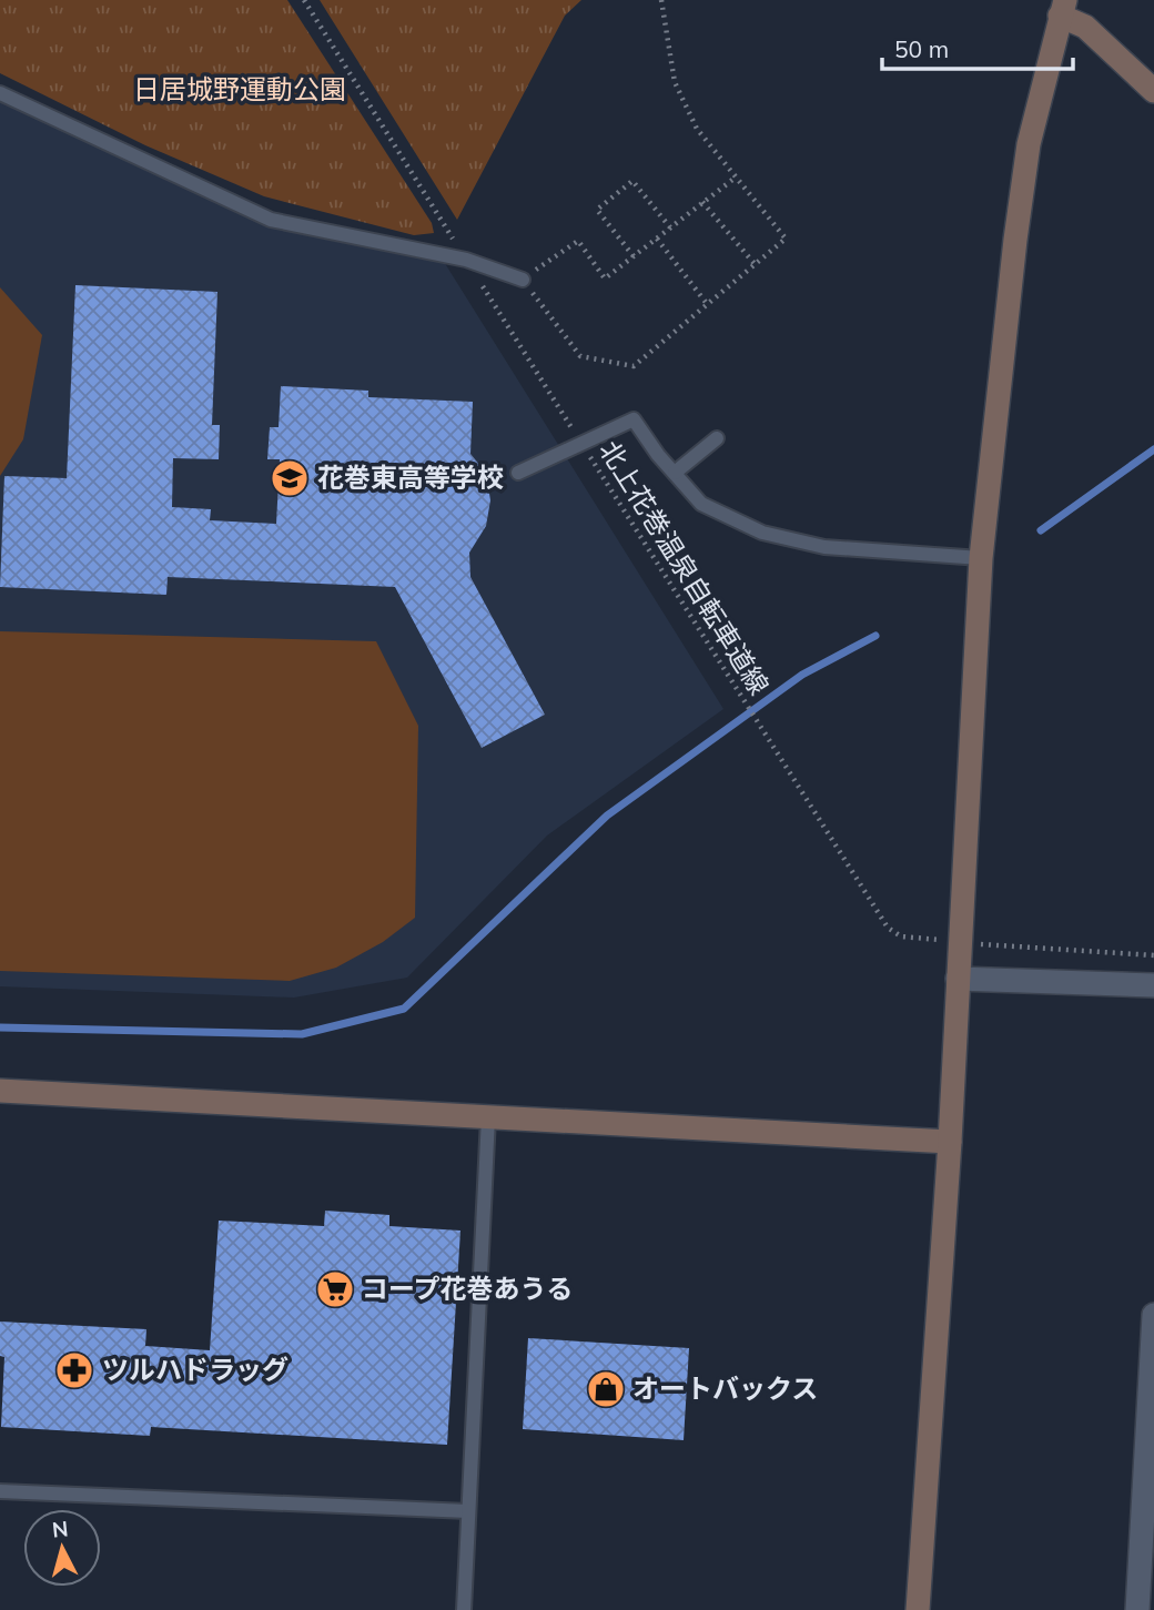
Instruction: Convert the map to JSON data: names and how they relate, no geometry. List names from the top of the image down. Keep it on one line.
{"streets":{"path":["北上花巻温泉自転車道線"]},"parks":["日居城野運動公園"],"places":{"school or university":["花巻東高等学校"],"supermarket":["コープ花巻あうる"],"pharmacy":["ツルハドラッグ"],"shop":["オートバックス"]},"scale_bar":"50 m","north":"top"}
